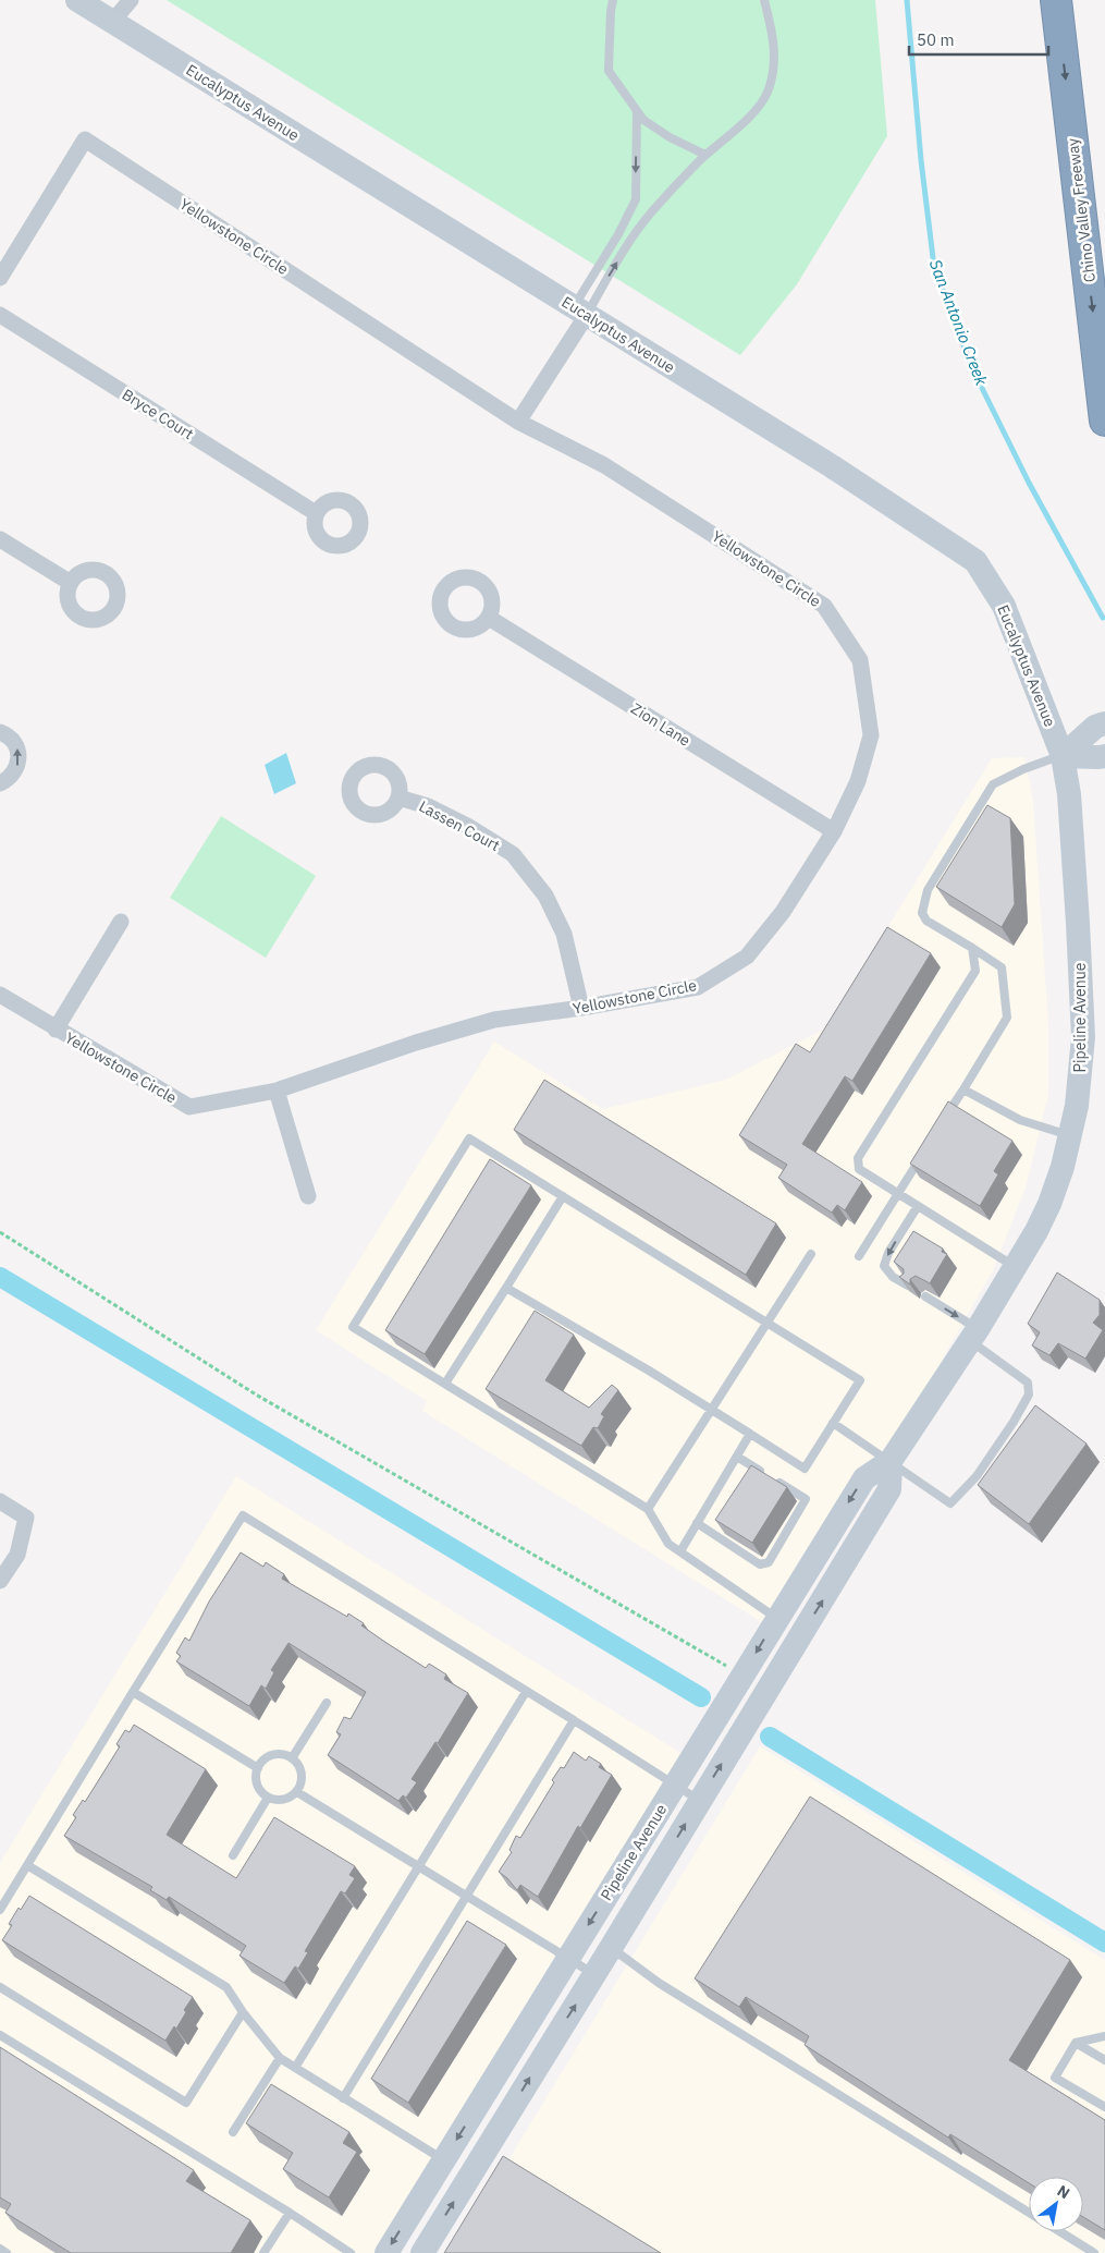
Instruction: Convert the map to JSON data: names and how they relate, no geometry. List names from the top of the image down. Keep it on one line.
{"streets":{"highway":["Chino Valley Freeway"],"main road":["Eucalyptus Avenue","Pipeline Avenue"],"street":["Yellowstone Circle","Bryce Court","Zion Lane","Lassen Court"]},"crossings":[["Eucalyptus Avenue","Pipeline Avenue"],["Yellowstone Circle","Zion Lane"],["Yellowstone Circle","Lassen Court"]],"one_way":["Chino Valley Freeway"],"water":["San Antonio Creek"],"scale_bar":"50 m","north":"top right"}
